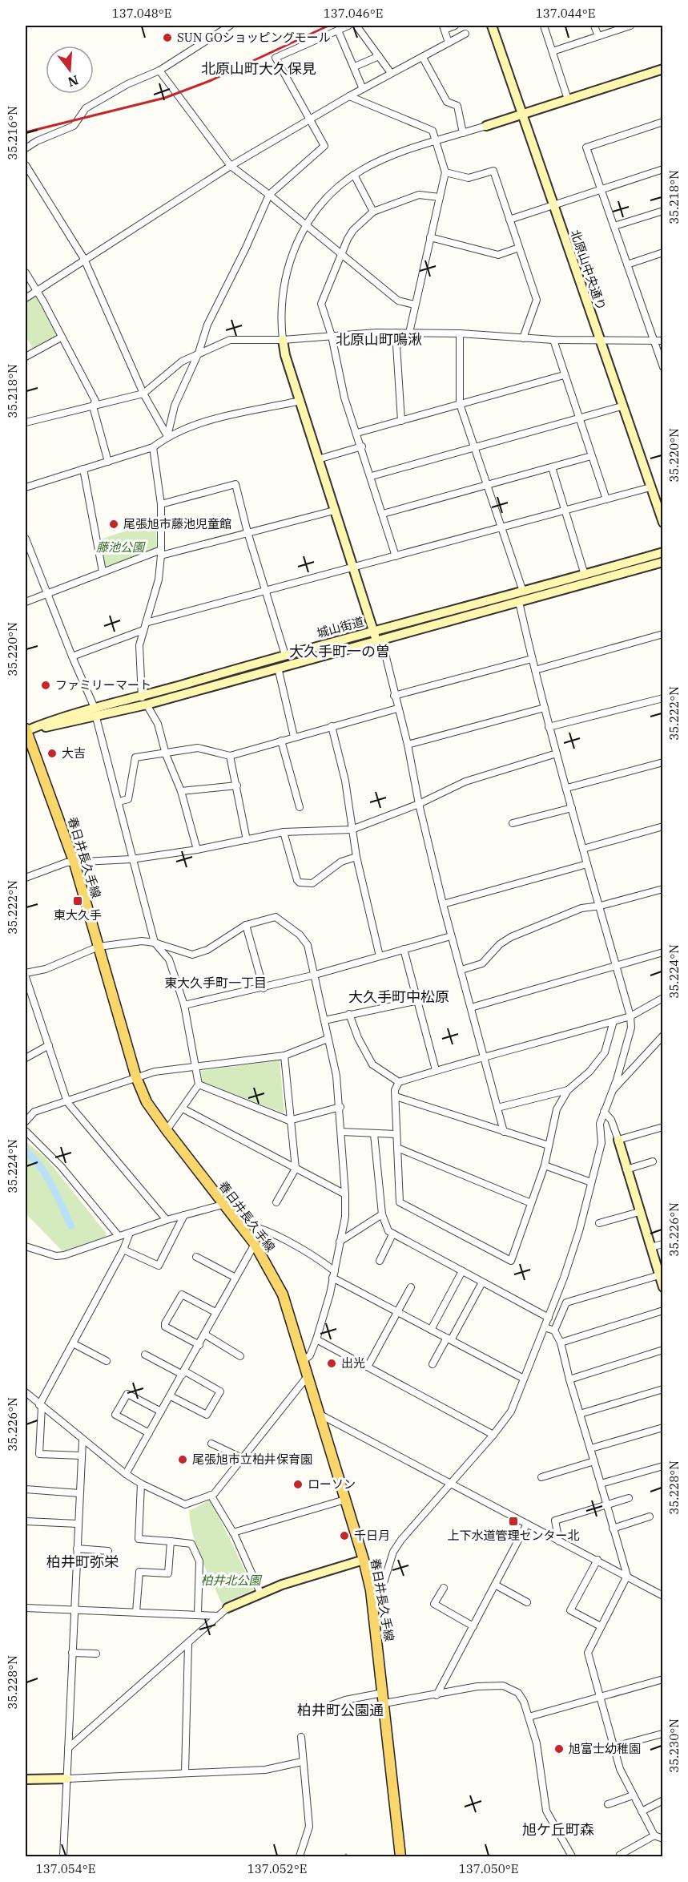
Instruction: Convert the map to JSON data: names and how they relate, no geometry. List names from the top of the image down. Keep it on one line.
{"streets":{"main road":["春日井長久手線"],"street":["北原山中央通り","城山街道"]},"crossings":[["城山街道","春日井長久手線"]],"districts":["北原山町大久保見","北原山町鳴湫","大久手町一の曽","東大久手町一丁目","大久手町中松原","柏井町弥栄","柏井町公園通","旭ケ丘町森"],"parks":["藤池公園","柏井北公園"],"places":{"other":["SUN GOショッピングモール","尾張旭市藤池児童館","ファミリーマート","大吉","出光","尾張旭市立柏井保育園","ローソン","千日月","旭富士幼稚園"],"transit":["東大久手","上下水道管理センター北"]},"north":"bottom","coordinates":["137.048°E","137.046°E","137.044°E","35.216°N","35.218°N","35.220°N","35.222°N","35.224°N","35.226°N","35.228°N","35.230°N","137.054°E","137.052°E","137.050°E"]}
